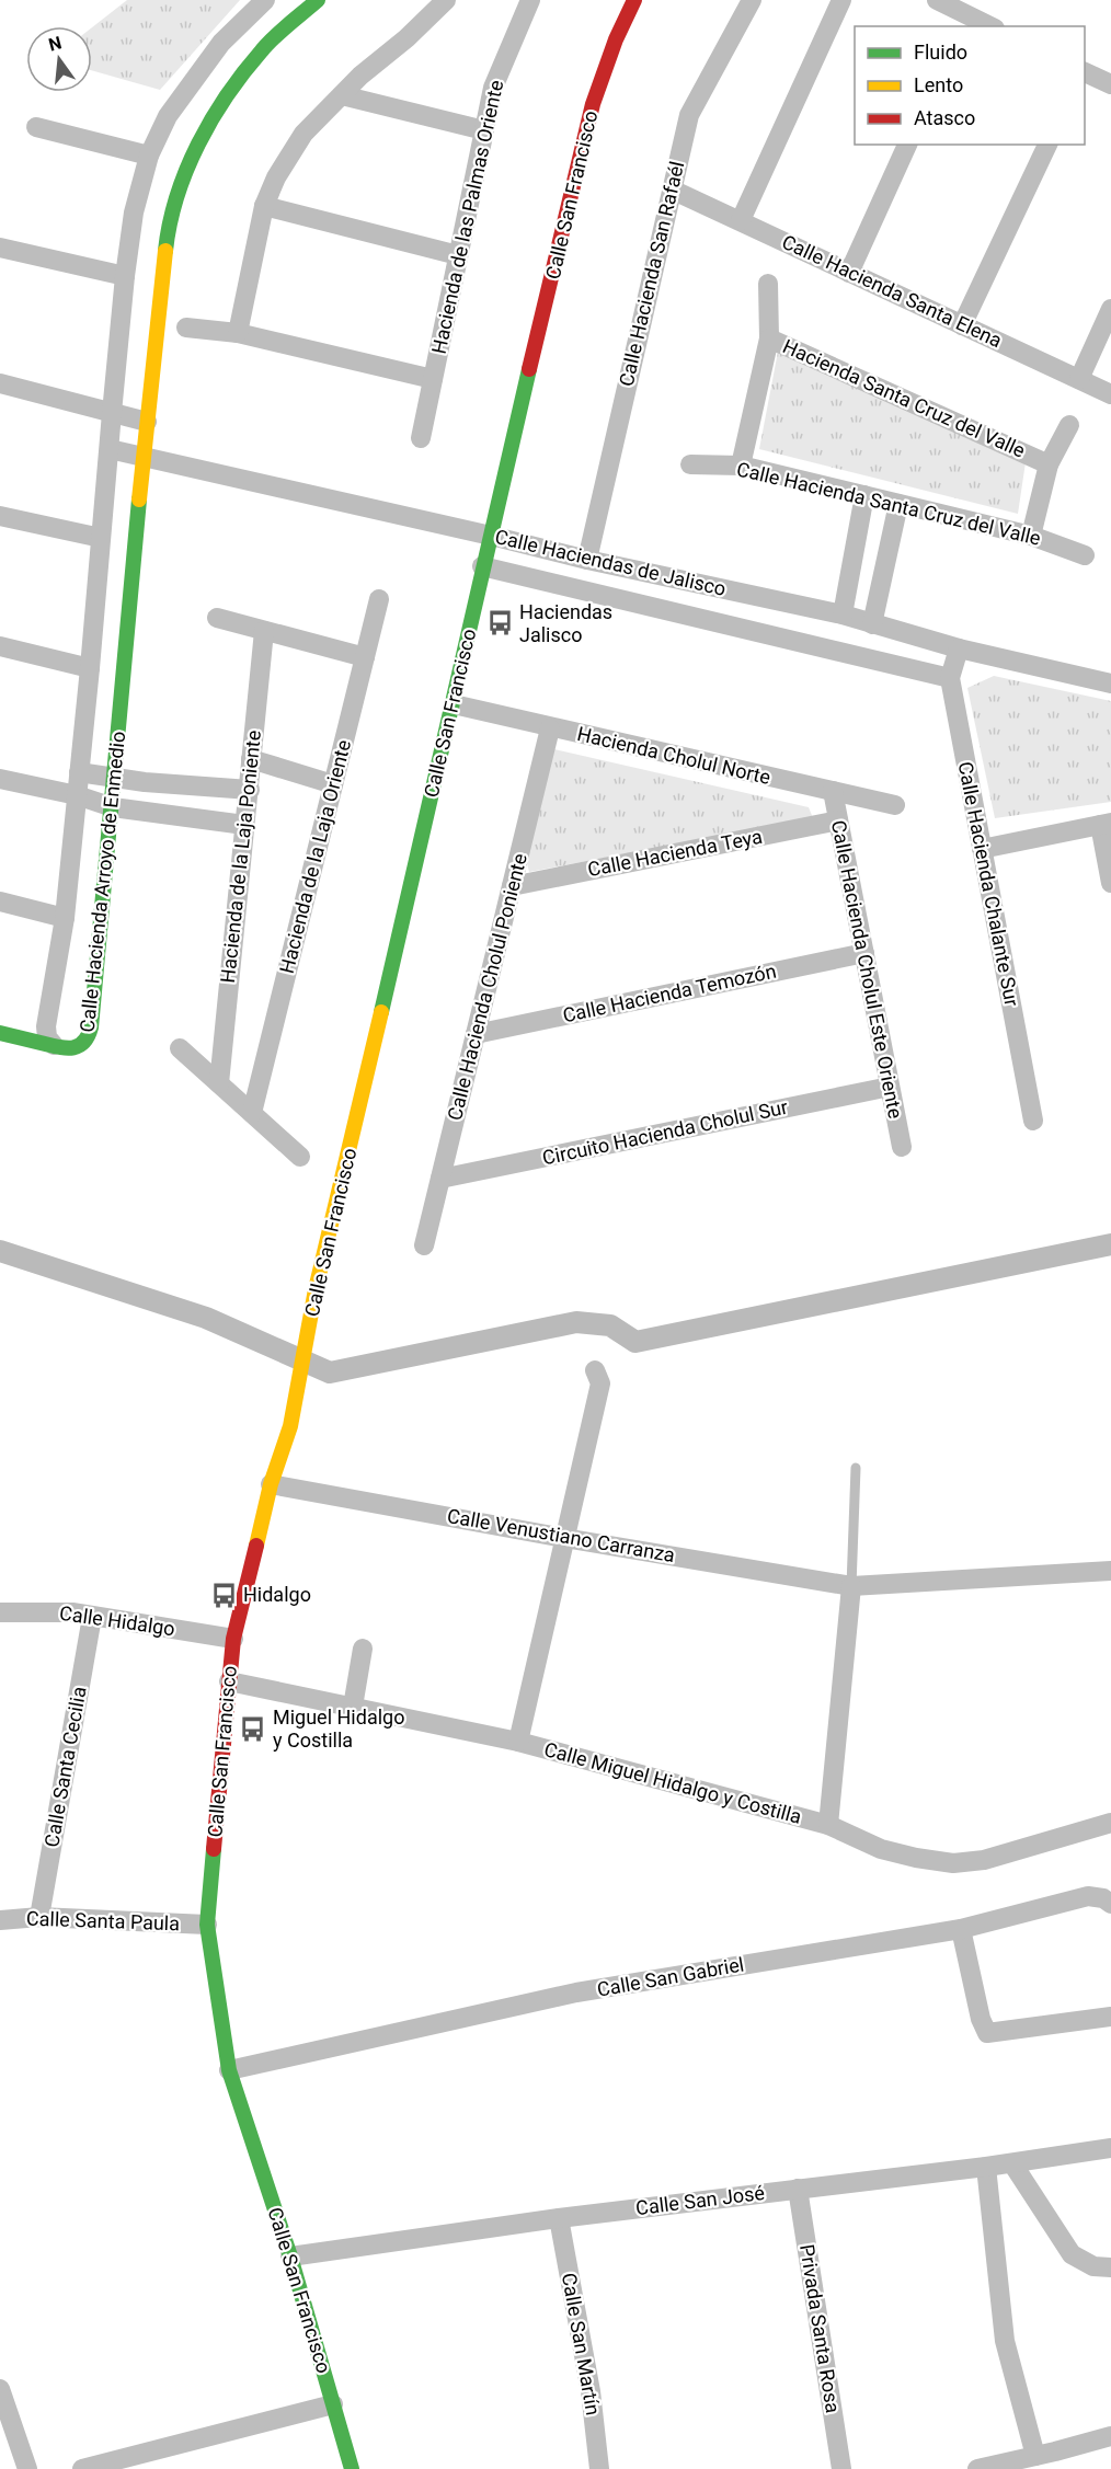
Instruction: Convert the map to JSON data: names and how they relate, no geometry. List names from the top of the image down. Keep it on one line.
{"streets":{"street":["Calle San Francisco","Hacienda de las Palmas Oriente","Calle Hacienda San Rafaél","Calle Hacienda Santa Elena","Hacienda Santa Cruz del Valle","Calle Hacienda Santa Cruz del Valle","Calle Haciendas de Jalisco","Hacienda Cholul Norte","Calle Hacienda Teya","Hacienda de la Laja Poniente","Hacienda de la Laja Oriente","Calle Hacienda Arroyo de Enmedio","Calle Hacienda Chalante Sur","Calle Hacienda Cholul Este Oriente","Calle Hacienda Cholul Poniente","Calle Hacienda Temozón","Circuito Hacienda Cholul Sur","Calle Venustiano Carranza","Calle Hidalgo","Calle Santa Cecilia","Calle Miguel Hidalgo y Costilla","Calle Santa Paula","Calle San Gabriel","Calle San José","Privada Santa Rosa","Calle San Martín"]},"crossings":[["Calle San Francisco","Calle Haciendas de Jalisco"],["Calle San Francisco","Hacienda Cholul Norte"],["Calle San Francisco","Calle Venustiano Carranza"],["Calle San Francisco","Calle Hidalgo"],["Calle San Francisco","Calle Miguel Hidalgo y Costilla"],["Calle San Francisco","Calle Santa Paula"],["Calle San Francisco","Calle San Gabriel"],["Calle San Francisco","Calle San José"],["Calle Hacienda San Rafaél","Calle Hacienda Santa Elena"],["Calle Hacienda San Rafaél","Calle Haciendas de Jalisco"],["Hacienda Santa Cruz del Valle","Calle Hacienda Santa Cruz del Valle"],["Calle Haciendas de Jalisco","Calle Hacienda Arroyo de Enmedio"],["Calle Haciendas de Jalisco","Calle Hacienda Chalante Sur"],["Hacienda Cholul Norte","Calle Hacienda Cholul Este Oriente"],["Hacienda Cholul Norte","Calle Hacienda Cholul Poniente"],["Calle Hacienda Teya","Calle Hacienda Cholul Este Oriente"],["Calle Hacienda Teya","Calle Hacienda Cholul Poniente"],["Calle Hacienda Cholul Este Oriente","Calle Hacienda Temozón"],["Calle Hacienda Cholul Este Oriente","Circuito Hacienda Cholul Sur"],["Calle Hacienda Cholul Poniente","Calle Hacienda Temozón"],["Calle Hacienda Cholul Poniente","Circuito Hacienda Cholul Sur"],["Calle Hidalgo","Calle Santa Cecilia"],["Calle Santa Cecilia","Calle Santa Paula"],["Calle San José","Privada Santa Rosa"],["Calle San José","Calle San Martín"]],"places":{"bus stop":["Haciendas Jalisco","Hidalgo","Miguel Hidalgo y Costilla"]},"legend":["Fluido","Lento","Atasco"],"north":"top"}
